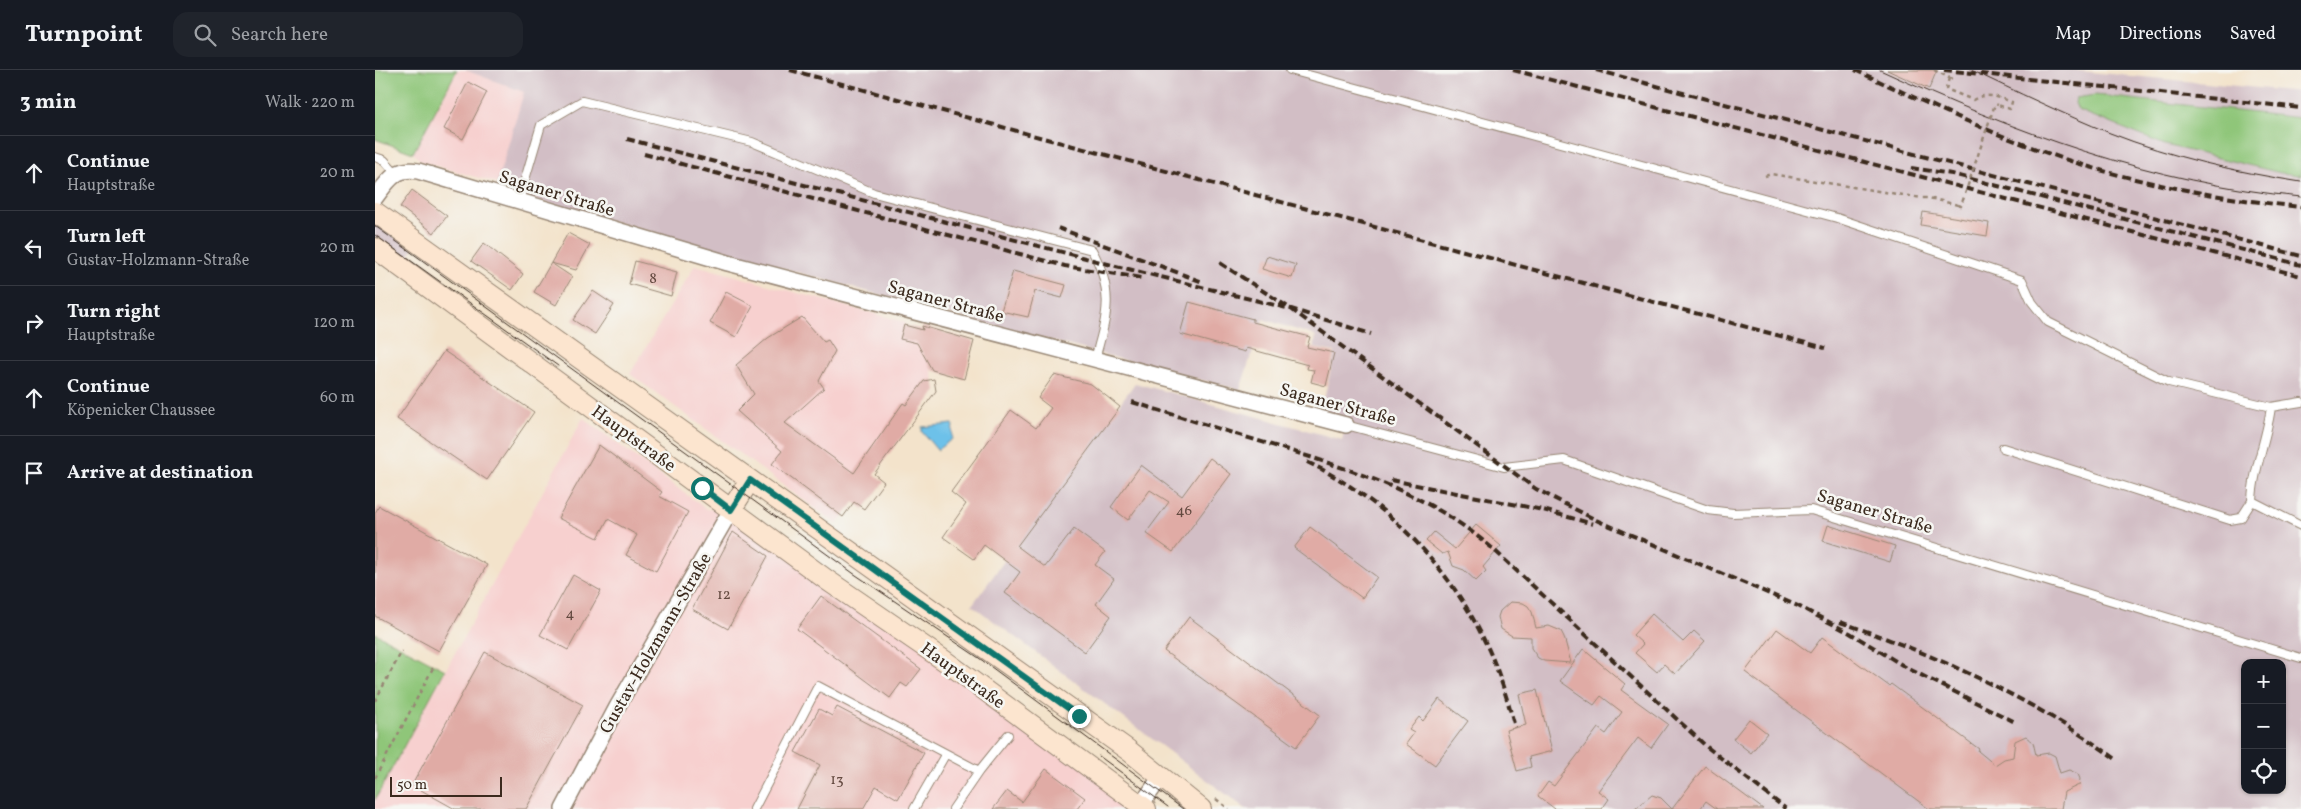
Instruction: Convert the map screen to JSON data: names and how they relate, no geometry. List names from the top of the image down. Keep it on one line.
{"streets":{"main road":["Hauptstraße","Gustav-Holzmann-Straße"],"street":["Saganer Straße"]},"crossings":[["Hauptstraße","Gustav-Holzmann-Straße"]],"house_numbers":["8","46","12","4","13"],"scale_bar":"50 m","page":{"header":"Turnpoint","search":"Search here","nav":["Map","Directions","Saved"],"heading":["3 min","Walk · 220 m"],"list":[["Continue","Hauptstraße","20 m"],["Turn left","Gustav-Holzmann-Straße","20 m"],["Turn right","Hauptstraße","120 m"],["Continue","Köpenicker Chaussee","60 m"],"Arrive at destination"],"map_buttons":["+","−"],"scale":"50 m"}}
